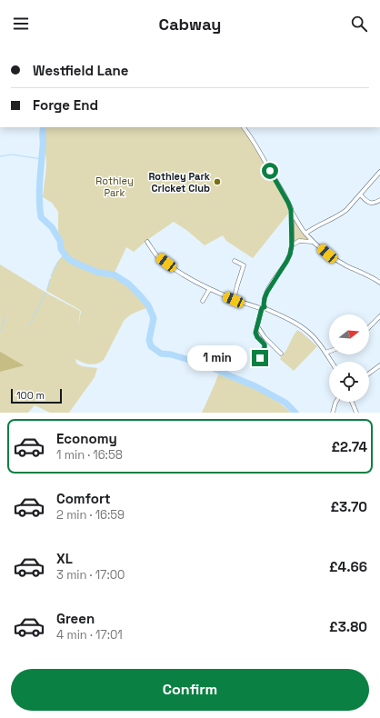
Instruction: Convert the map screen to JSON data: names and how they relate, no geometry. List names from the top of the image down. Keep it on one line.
{"parks":["Rothley Park"],"places":["Rothley Park Cricket Club"],"scale_bar":"100 m","north":"right","page":{"header":"Cabway","banner":["Westfield Lane","Forge End"],"bubble":"1 min","scale":"100 m","list":[{"name":"Economy","note":"1 min · 16:58","value":"£2.74"},{"name":"Comfort","note":"2 min · 16:59","value":"£3.70"},{"name":"XL","note":"3 min · 17:00","value":"£4.66"},{"name":"Green","note":"4 min · 17:01","value":"£3.80"}],"buttons":"Confirm"}}
